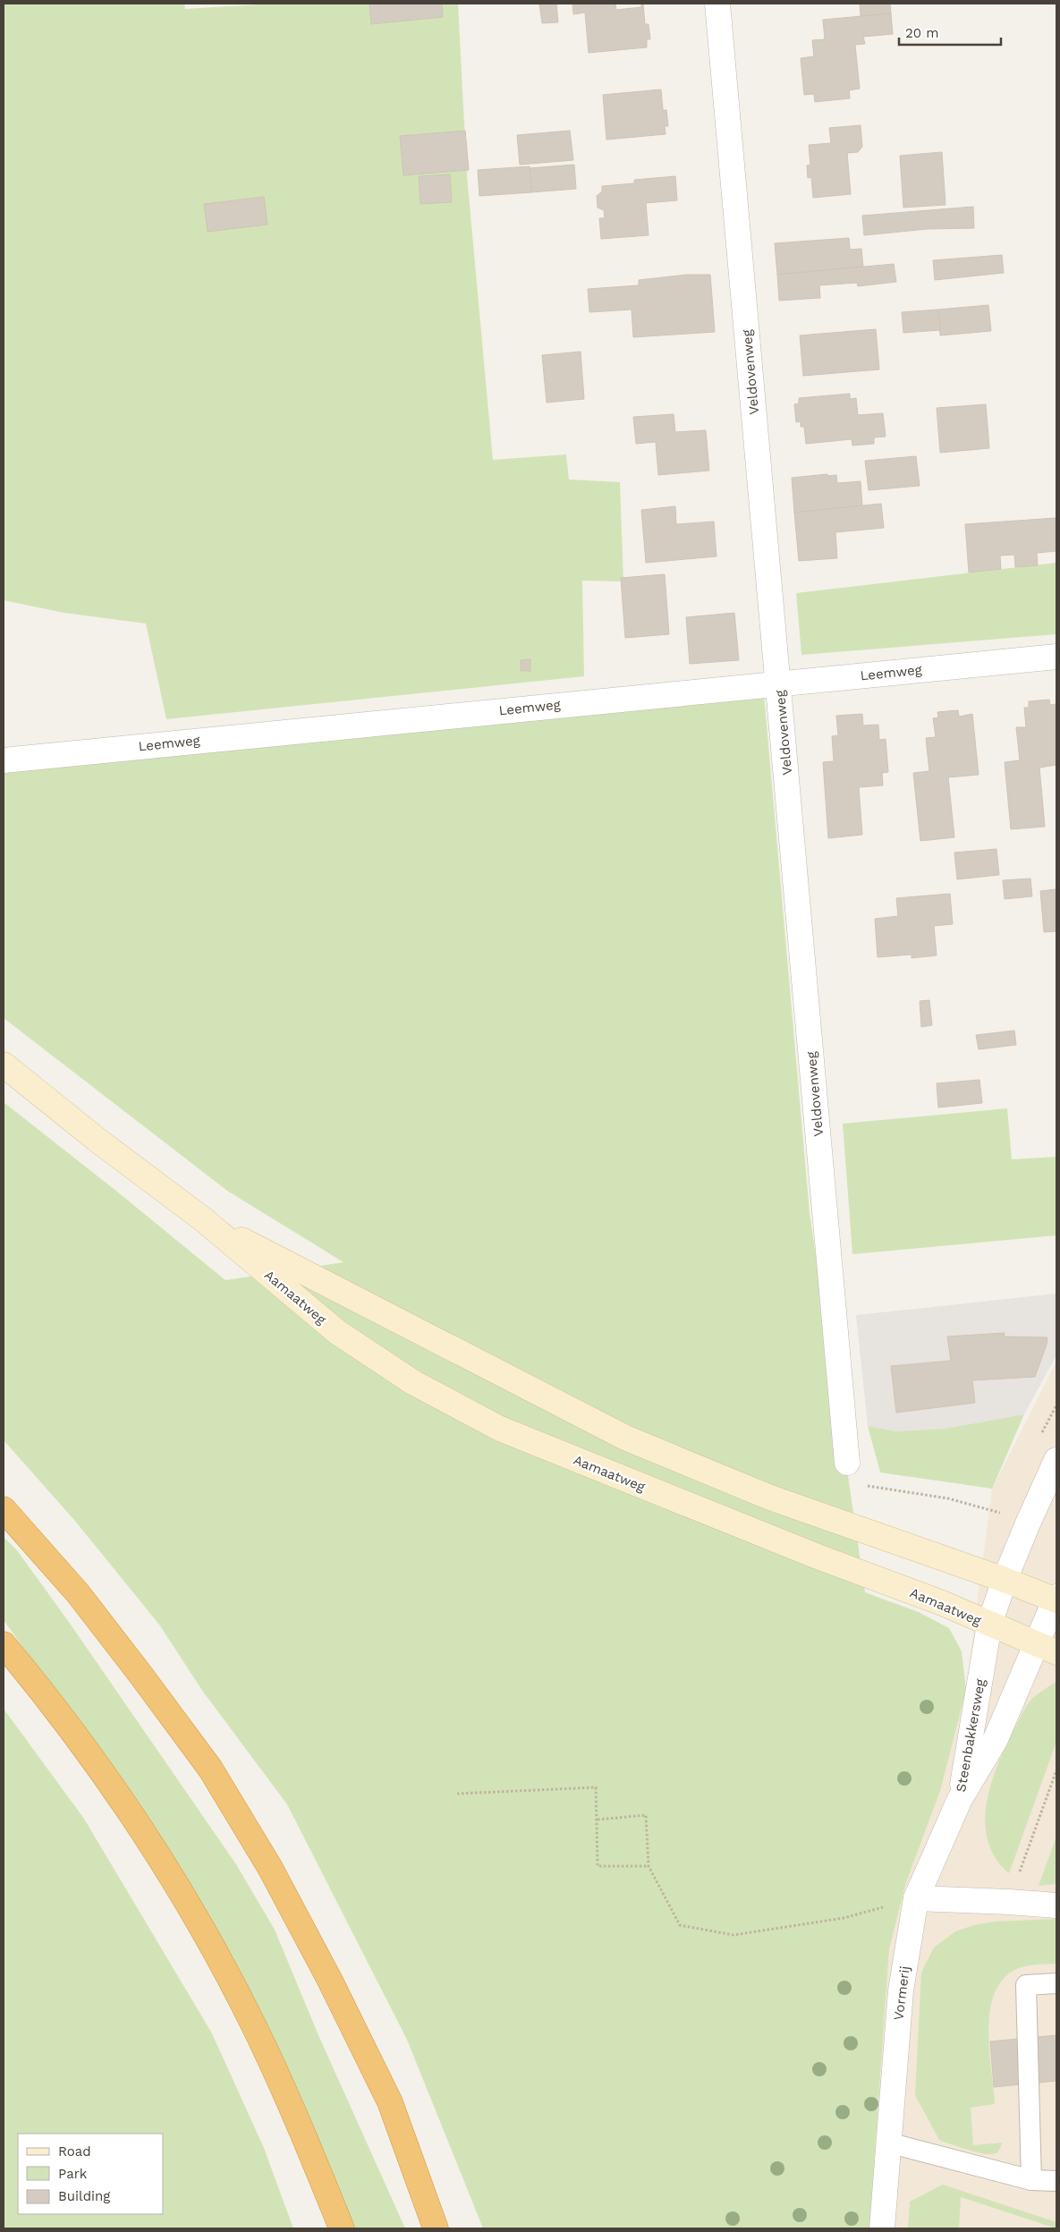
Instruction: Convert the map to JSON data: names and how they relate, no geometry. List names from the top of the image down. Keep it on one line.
{"streets":{"main road":["Aamaatweg"],"street":["Veldovenweg","Leemweg","Steenbakkersweg","Vormerij"]},"crossings":[["Veldovenweg","Leemweg"],["Aamaatweg","Steenbakkersweg"],["Steenbakkersweg","Vormerij"]],"legend":["Road","Park","Building"],"scale_bar":"20 m"}
